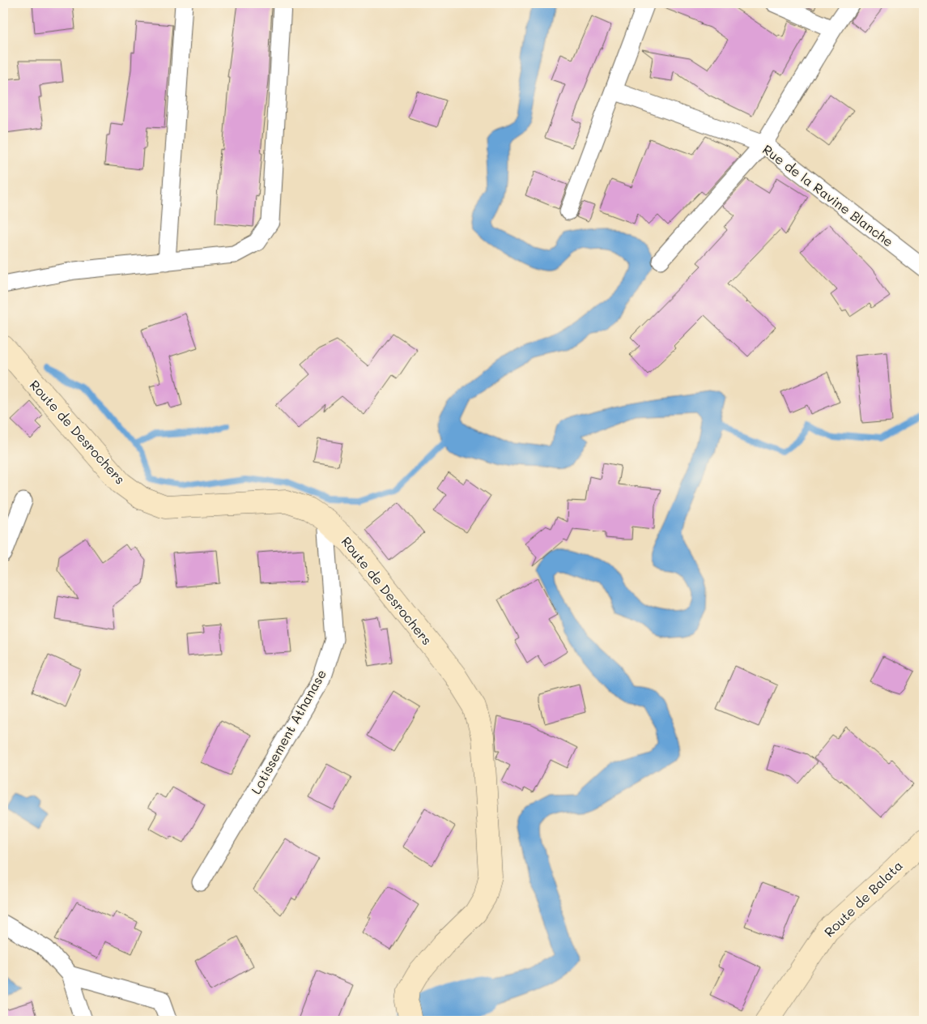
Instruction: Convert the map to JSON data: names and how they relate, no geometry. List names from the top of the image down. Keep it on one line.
{"streets":{"street":["Rue de la Ravine Blanche","Route de Desrochers","Lotissement Athanase","Route de Balata"]},"crossings":[["Route de Desrochers","Lotissement Athanase"]]}
